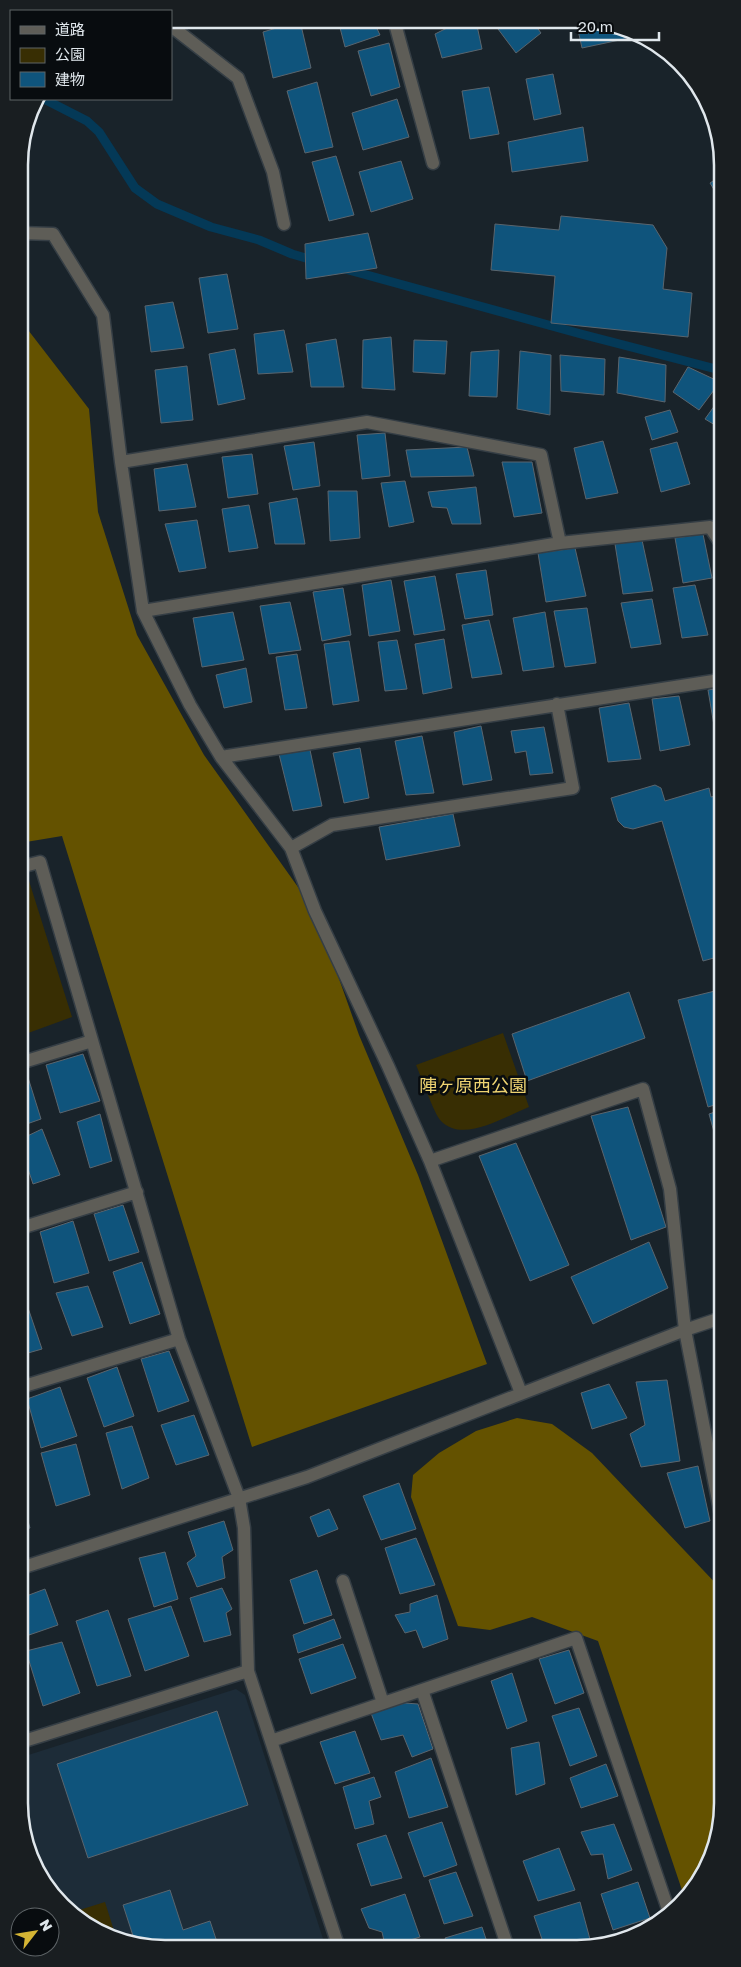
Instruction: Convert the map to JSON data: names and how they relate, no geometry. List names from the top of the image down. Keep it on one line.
{"parks":["陣ヶ原西公園"],"legend":["道路","公園","建物"],"scale_bar":"20 m","north":"top right"}
